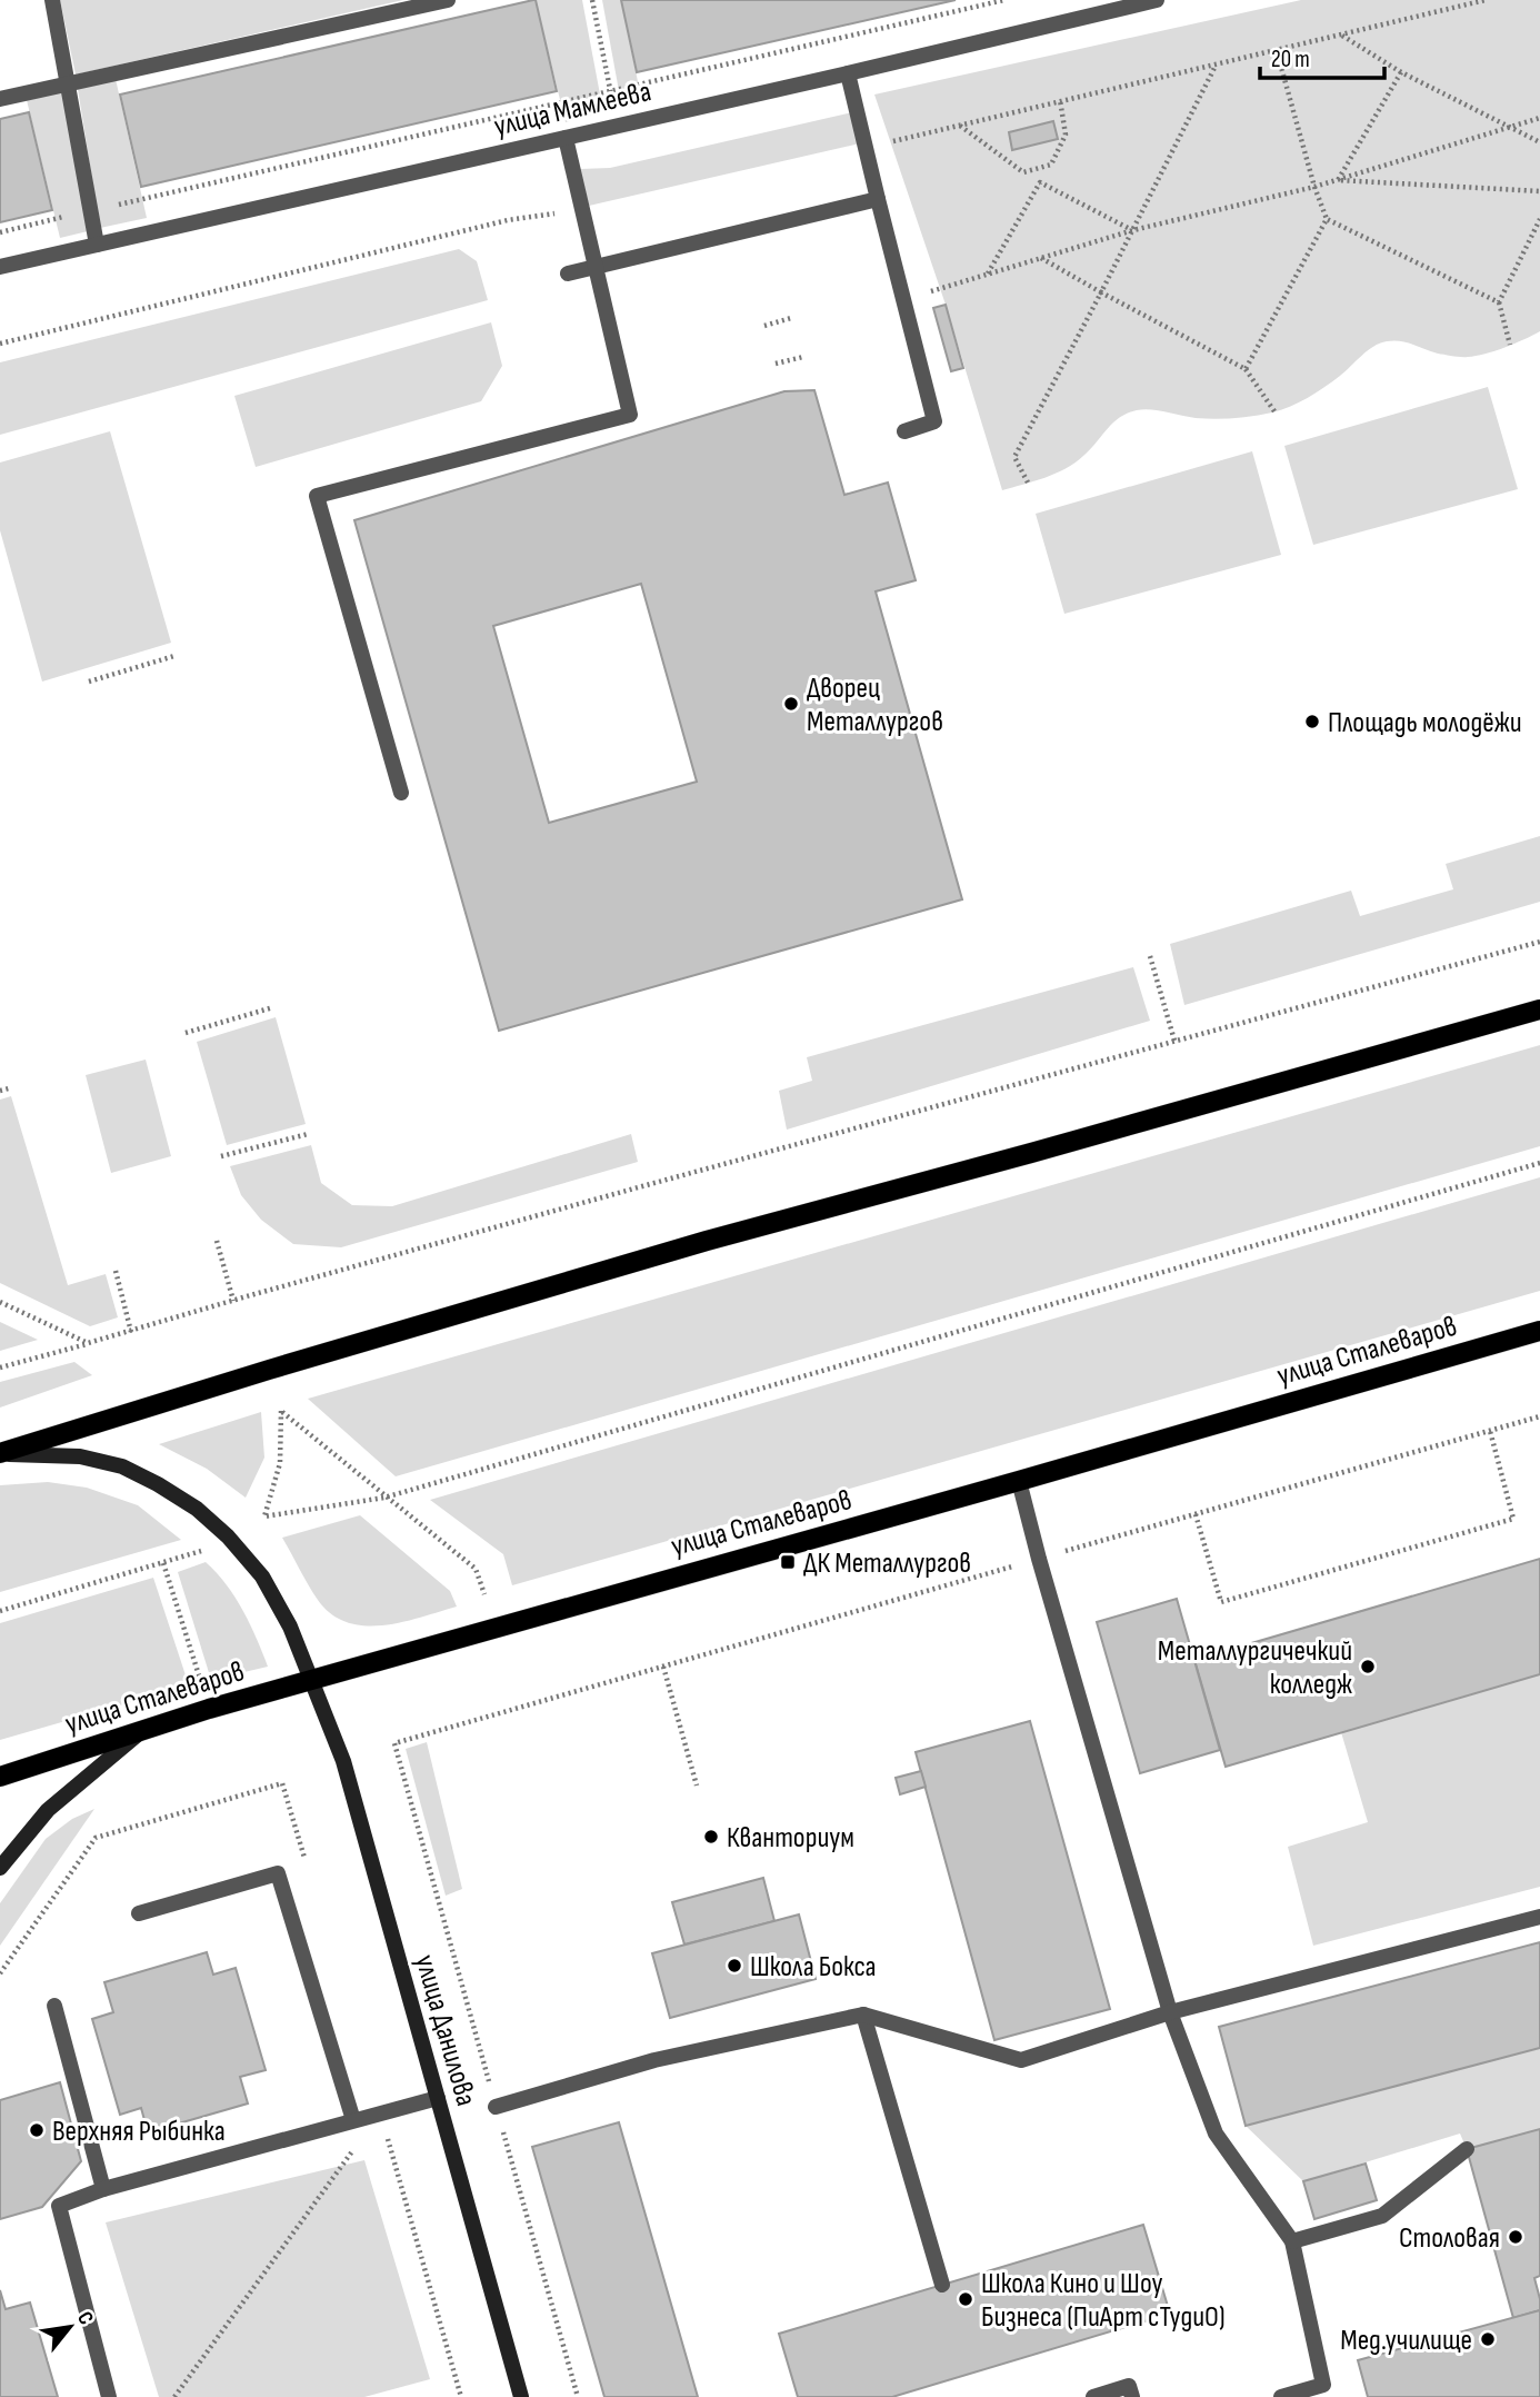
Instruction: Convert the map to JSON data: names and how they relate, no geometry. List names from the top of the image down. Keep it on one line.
{"streets":{"main road":["улица Сталеваров","улица Данилова"],"street":["улица Мамлеева"]},"crossings":[["улица Сталеваров","улица Данилова"]],"places":{"other":["Дворец Металлургов","Площадь молодёжи","Металлургичечкий колледж","Кванториум","Школа Бокса","Верхняя Рыбинка","Столовая","Школа Кино и Шоу Бизнеса (ПиАрт сТудиО)","Мед.училище"],"transit":["ДК Металлургов"]},"scale_bar":"20 m","north":"top right"}
